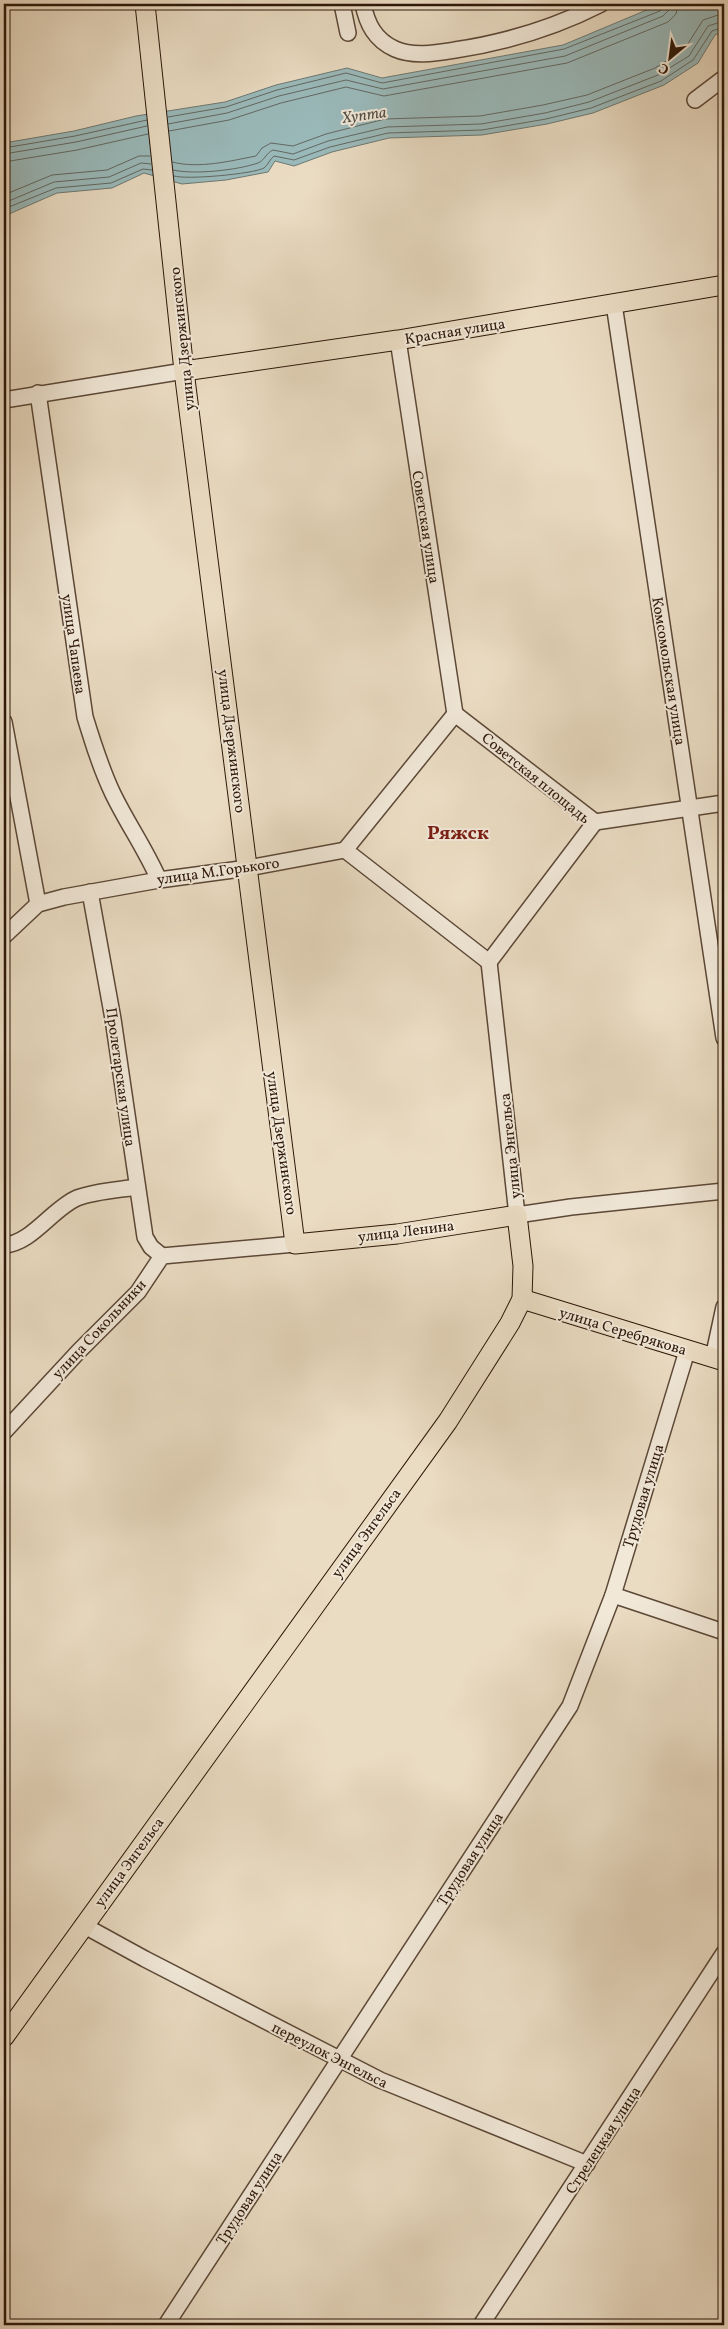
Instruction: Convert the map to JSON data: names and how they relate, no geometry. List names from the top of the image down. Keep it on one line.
{"streets":{"main road":["Красная улица","улица Дзержинского","улица Энгельса","улица Ленина","улица Серебрякова"],"street":["Советская улица","улица Чапаева","Комсомольская улица","Советская площадь","улица М.Горького","Пролетарская улица","улица Сокольники","Трудовая улица","переулок Энгельса","Стрелецкая улица"]},"crossings":[["Красная улица","улица Дзержинского"],["Красная улица","Советская улица"],["Красная улица","Комсомольская улица"],["улица Дзержинского","улица М.Горького"],["улица Дзержинского","улица Ленина"],["Советская улица","Советская площадь"],["улица Чапаева","улица М.Горького"],["Советская площадь","улица Энгельса"],["улица М.Горького","Пролетарская улица"],["Пролетарская улица","улица Сокольники"],["улица Энгельса","улица Ленина"],["улица Энгельса","улица Серебрякова"],["улица Энгельса","переулок Энгельса"],["улица Серебрякова","Трудовая улица"],["Трудовая улица","переулок Энгельса"],["переулок Энгельса","Стрелецкая улица"]],"districts":["Ряжск"],"water":["Хупта"],"north":"bottom left"}
